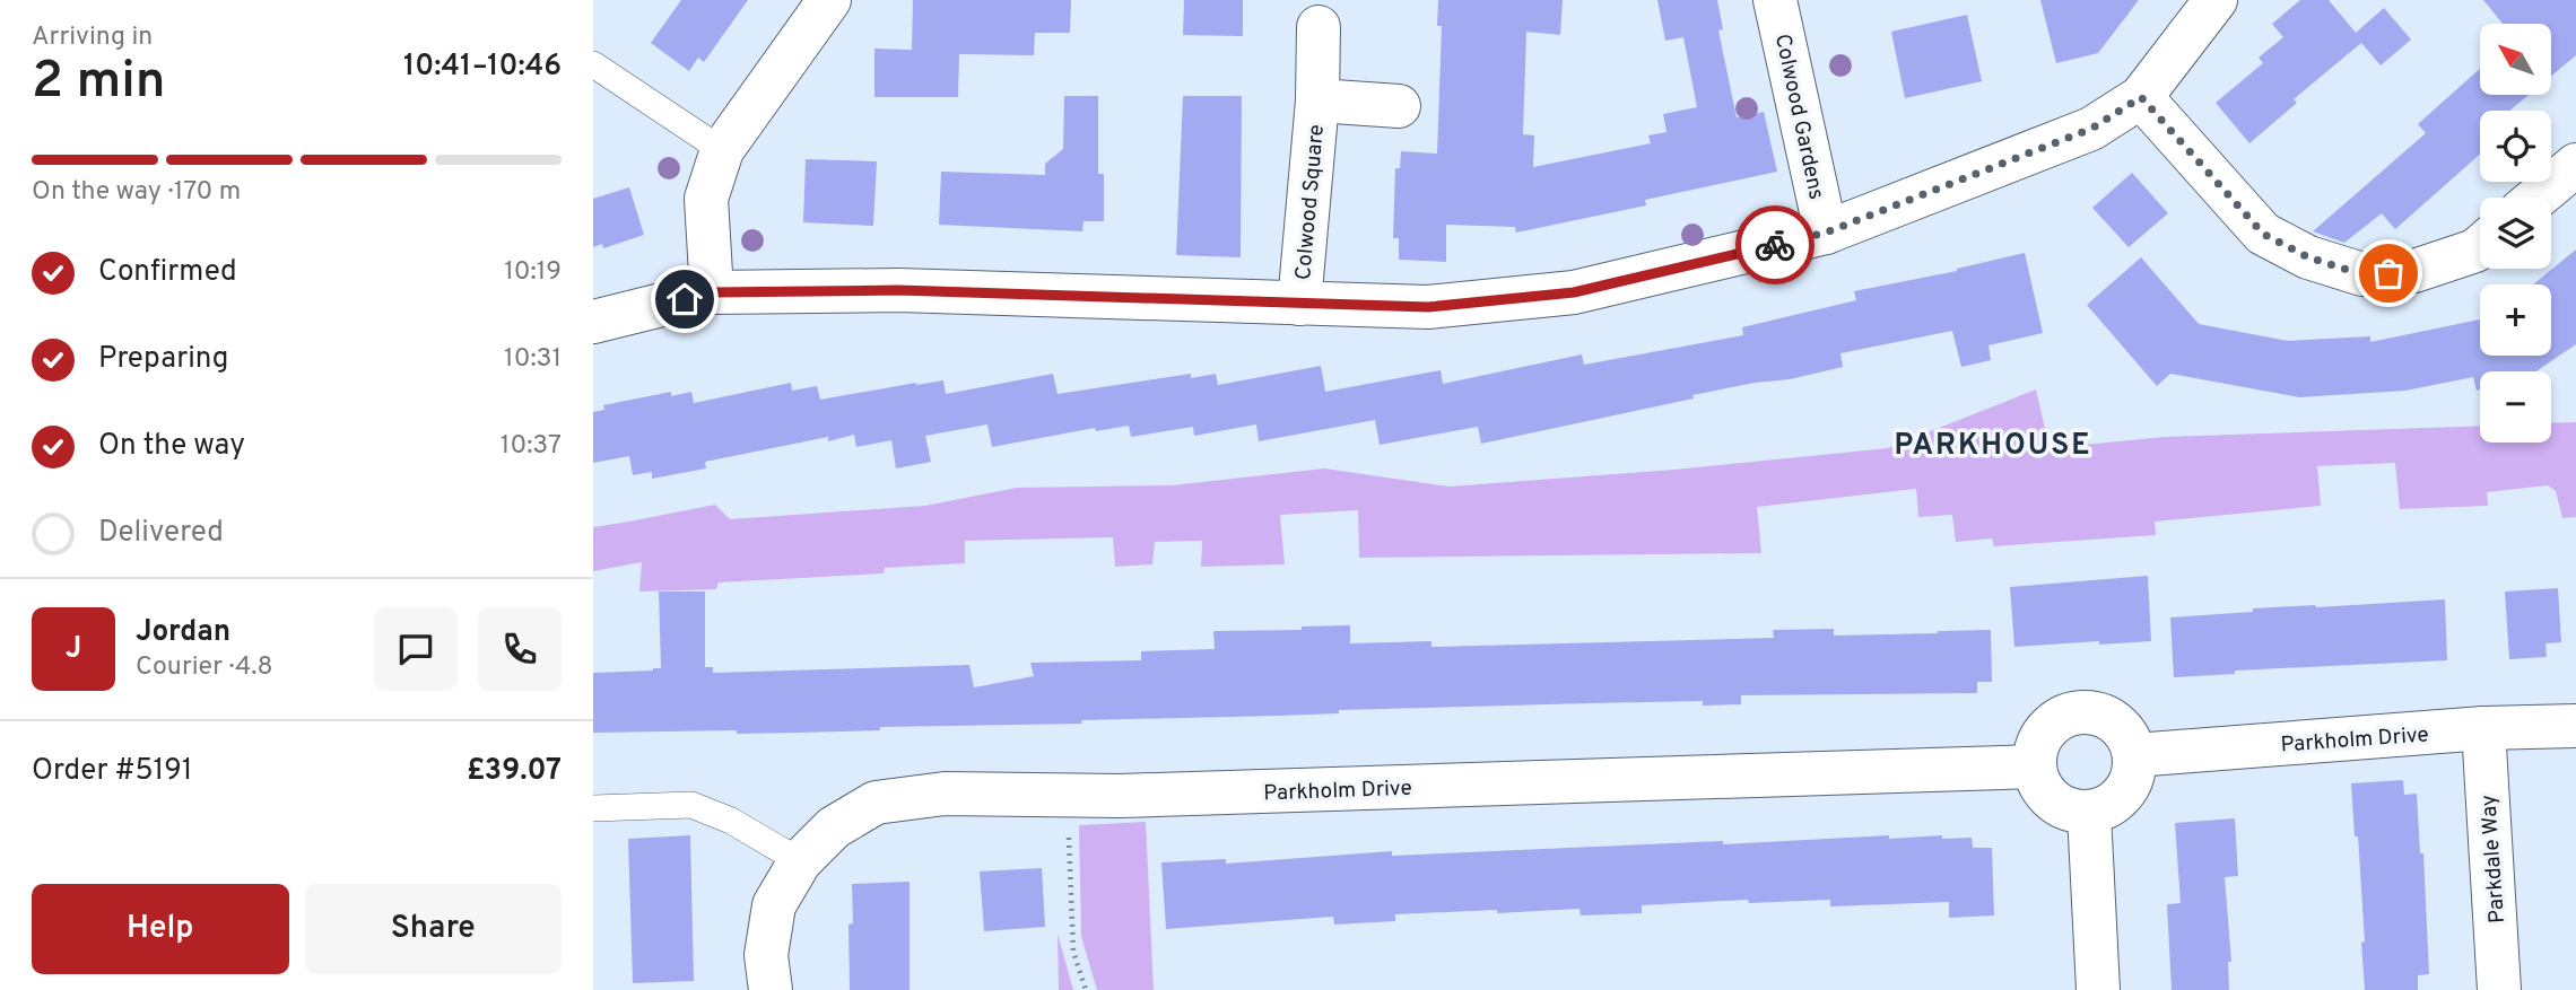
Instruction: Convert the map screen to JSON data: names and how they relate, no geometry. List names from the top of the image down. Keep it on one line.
{"streets":{"street":["Colwood Gardens","Colwood Square","Parkholm Drive","Parkdale Way"]},"crossings":[["Parkholm Drive","Parkdale Way"]],"districts":["PARKHOUSE"],"north":"top left","page":{"heading":["2 min","Arriving in","10:41–10:46"],"panel":["Jordan","Courier · 4.8","Order #5191","£39.07"],"map_buttons":["+","−"],"bar":"On the way · 170 m","list":[["Confirmed","10:19"],["Preparing","10:31"],["On the way","10:37"],"Delivered"],"round":"J","buttons":["Help","Share"]}}
